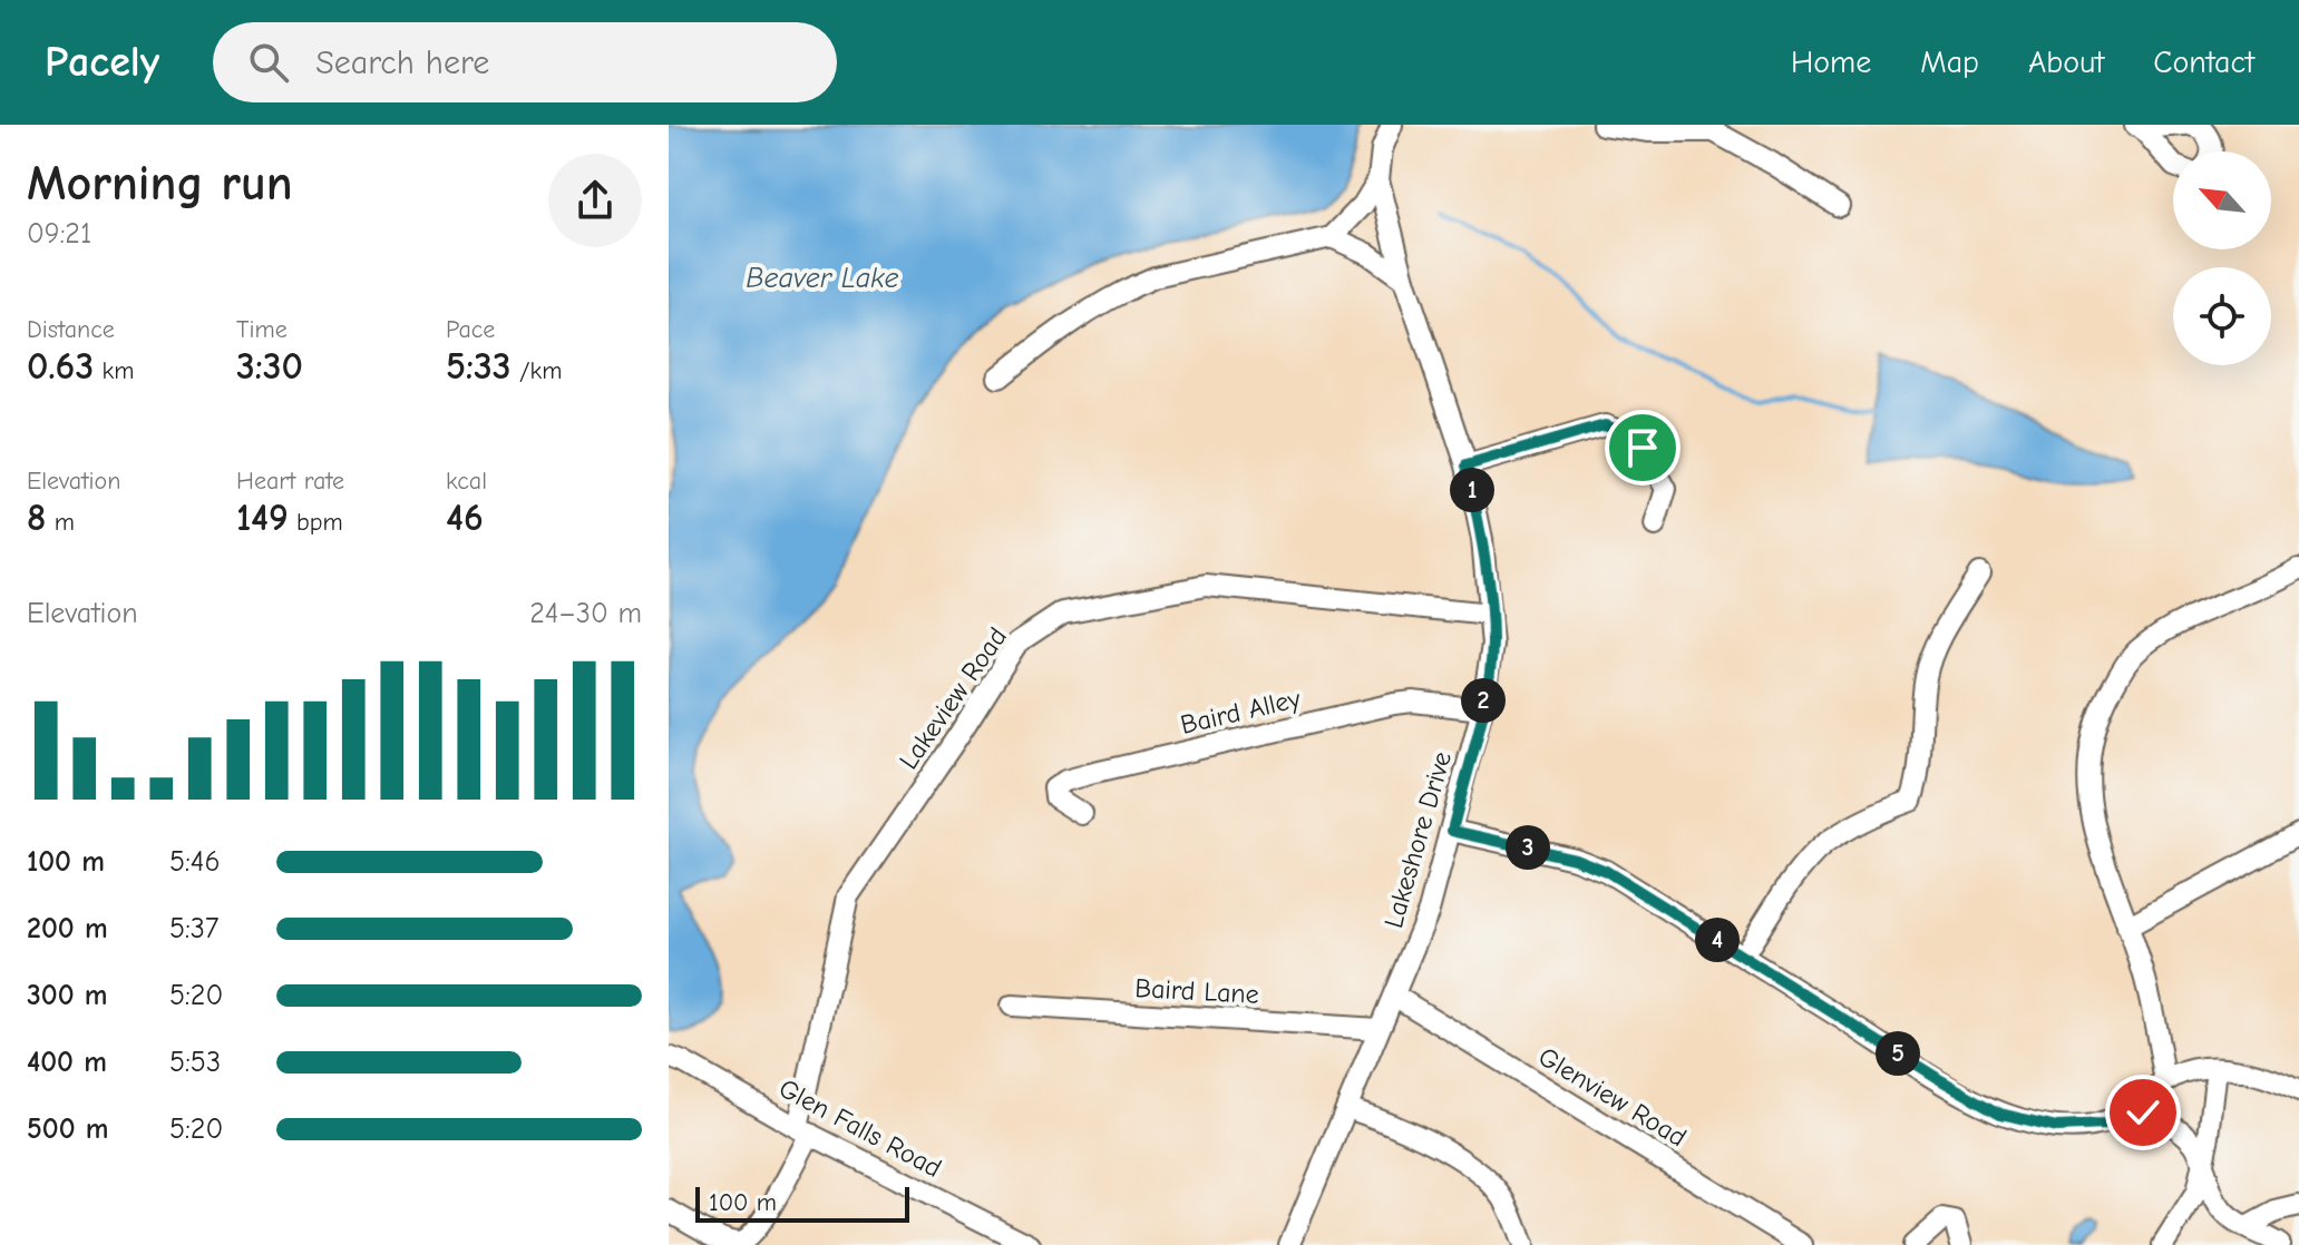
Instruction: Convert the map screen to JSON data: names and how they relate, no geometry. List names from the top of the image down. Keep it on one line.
{"streets":{"street":["Lakeview Road","Baird Alley","Lakeshore Drive","Baird Lane","Glenview Road","Glen Falls Road"]},"crossings":[["Lakeview Road","Lakeshore Drive"],["Lakeview Road","Glen Falls Road"],["Baird Alley","Lakeshore Drive"],["Lakeshore Drive","Baird Lane"],["Lakeshore Drive","Glenview Road"]],"water":["Beaver Lake"],"scale_bar":"100 m","north":"top left","page":{"header":"Pacely","search":"Search here","nav":["Home","Map","About","Contact"],"heading":["Morning run","09:21"],"stats":[["Distance","0.63 km"],["Time","3:30"],["Pace","5:33 /km"],["Elevation","8 m"],["Heart rate","149 bpm"],["kcal","46"]],"pins":["1","2","3","4","5"],"chart":["Elevation","24–30 m"],"list":[{"name":"100 m","note":"5:46"},{"name":"200 m","note":"5:37"},{"name":"300 m","note":"5:20"},{"name":"400 m","note":"5:53"},{"name":"500 m","note":"5:20"}],"scale":"100 m"}}
